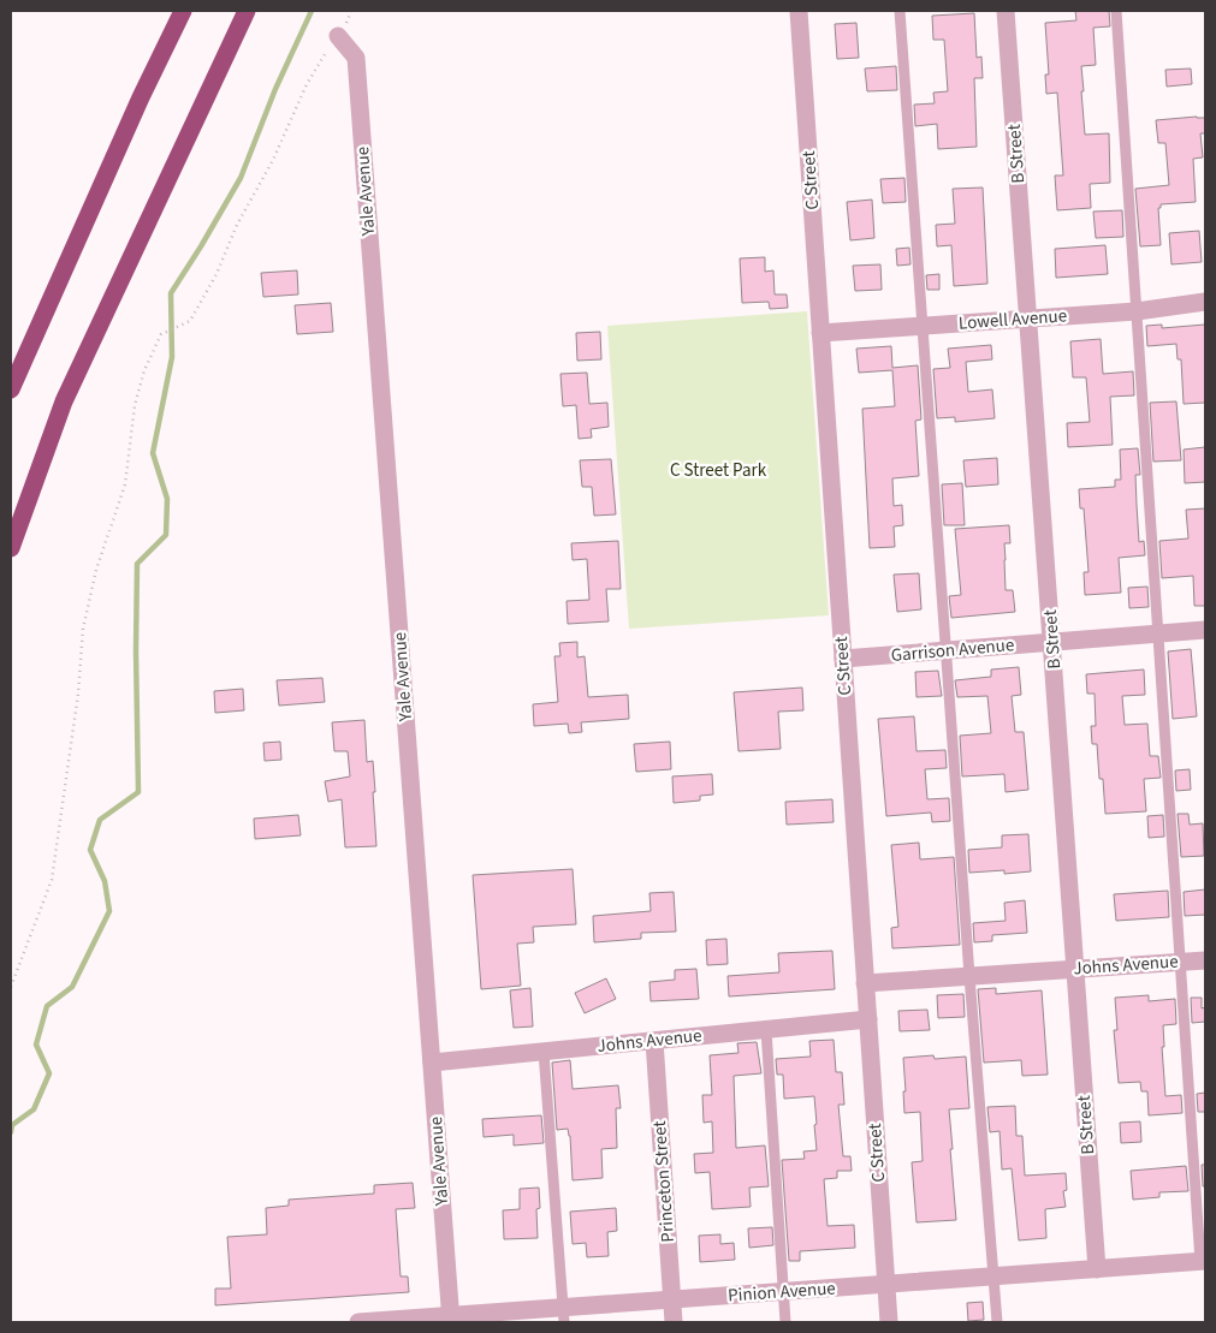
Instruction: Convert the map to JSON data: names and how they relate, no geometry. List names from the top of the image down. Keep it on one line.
{"streets":{"street":["B Street","C Street","Yale Avenue","Lowell Avenue","Garrison Avenue","Johns Avenue","Princeton Street","Pinion Avenue"]},"crossings":[["B Street","Lowell Avenue"],["B Street","Garrison Avenue"],["B Street","Johns Avenue"],["B Street","Pinion Avenue"],["C Street","Lowell Avenue"],["C Street","Garrison Avenue"],["C Street","Johns Avenue"],["C Street","Pinion Avenue"],["Yale Avenue","Johns Avenue"],["Yale Avenue","Pinion Avenue"],["Johns Avenue","Princeton Street"],["Princeton Street","Pinion Avenue"]],"parks":["C Street Park"]}
